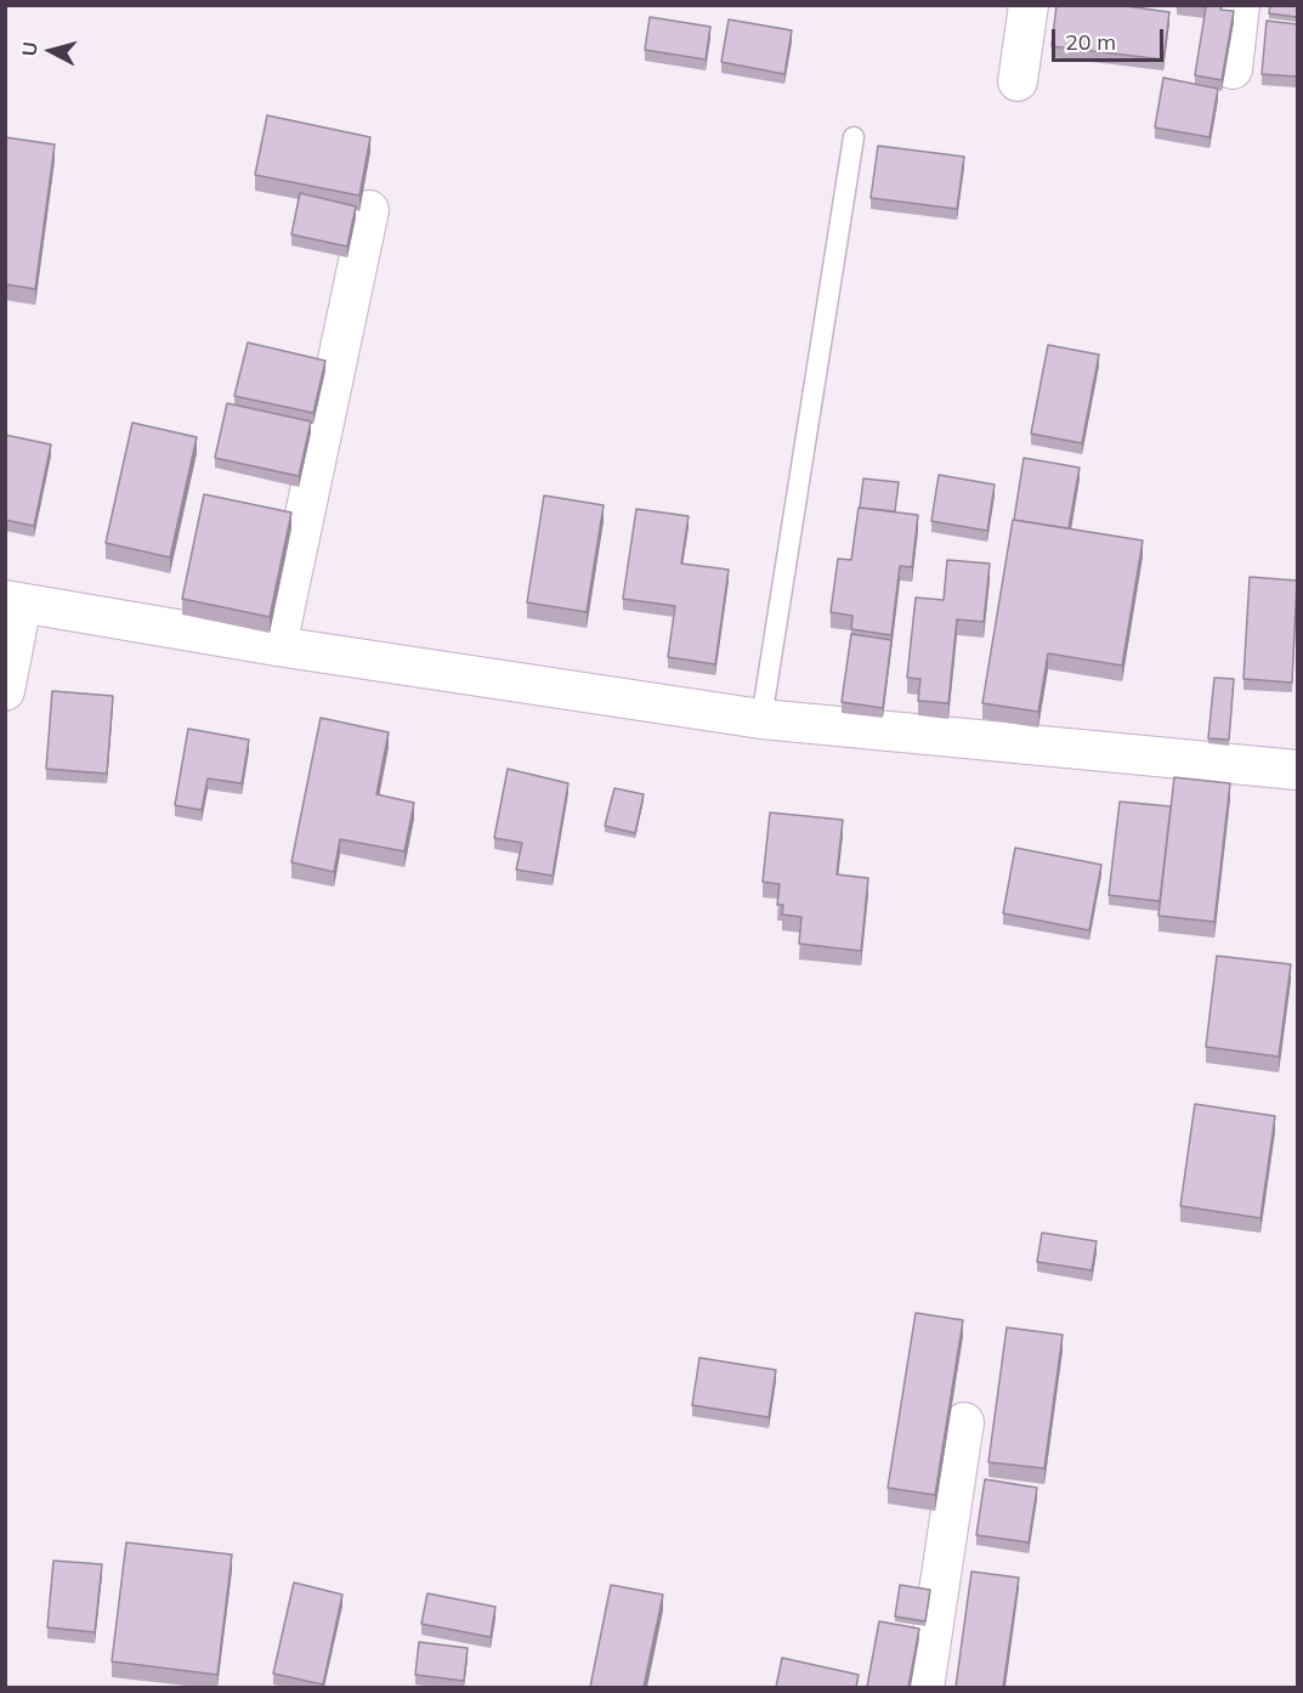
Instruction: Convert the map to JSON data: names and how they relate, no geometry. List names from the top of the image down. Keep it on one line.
{"scale_bar":"20 m","north":"left"}
